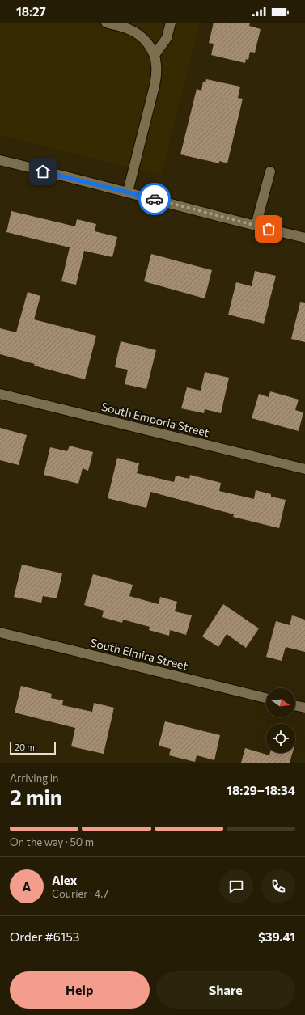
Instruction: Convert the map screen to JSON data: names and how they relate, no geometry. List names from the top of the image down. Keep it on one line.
{"streets":{"street":["South Emporia Street","South Elmira Street"]},"scale_bar":"20 m","north":"right","page":{"status":"18:27","scale":"20 m","heading":["2 min","Arriving in","18:29–18:34"],"panel":["Alex","Courier · 4.7","Order #6153","$39.41"],"bar":"On the way · 50 m","round":"A","buttons":["Help","Share"]}}
